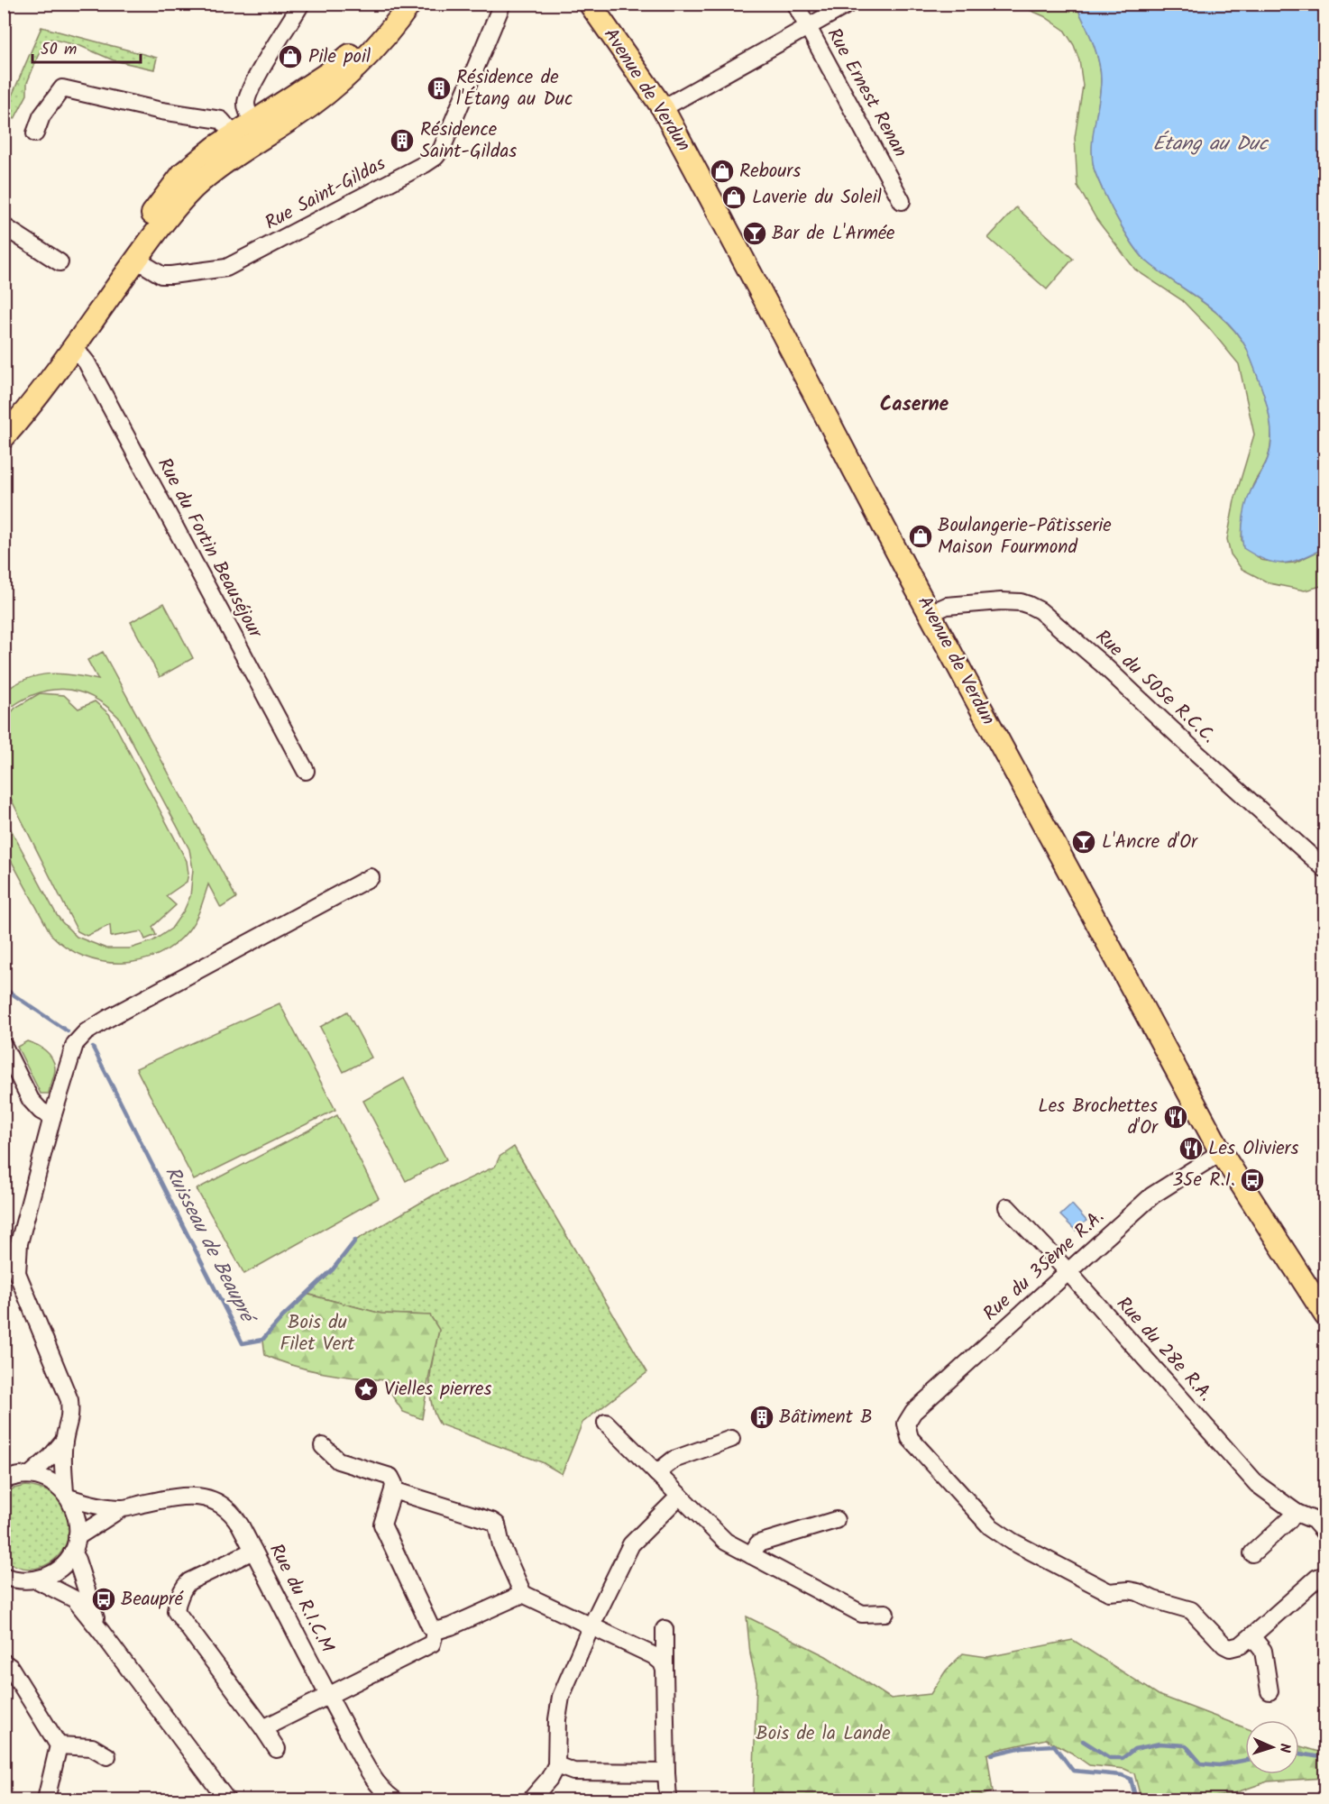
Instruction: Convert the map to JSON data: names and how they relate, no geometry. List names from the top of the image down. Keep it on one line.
{"streets":{"main road":["Avenue de Verdun"],"street":["Rue Ernest Renan","Rue Saint-Gildas","Rue du Fortin Beauséjour","Rue du 505e R.C.C.","Rue du 35ème R.A.","Rue du 28e R.A.","Rue du R.I.C.M"]},"crossings":[["Avenue de Verdun","Rue du 505e R.C.C."],["Avenue de Verdun","Rue du 35ème R.A."],["Rue du 35ème R.A.","Rue du 28e R.A."]],"districts":["Caserne"],"water":["Étang au Duc","Ruisseau de Beaupré"],"parks":["Bois du Filet Vert","Bois de la Lande"],"places":{"shop":["Pile poil","Rebours","Laverie du Soleil","Boulangerie-Pâtisserie Maison Fourmond"],"building":["Résidence de l'Étang au Duc","Résidence Saint-Gildas","Bâtiment B"],"bar":["Bar de L'Armée","L'Ancre d'Or"],"restaurant":["Les Brochettes d'Or","Les Oliviers"],"bus stop":["35e R.I.","Beaupré"],"place":["Vielles pierres"]},"scale_bar":"50 m","north":"right"}
